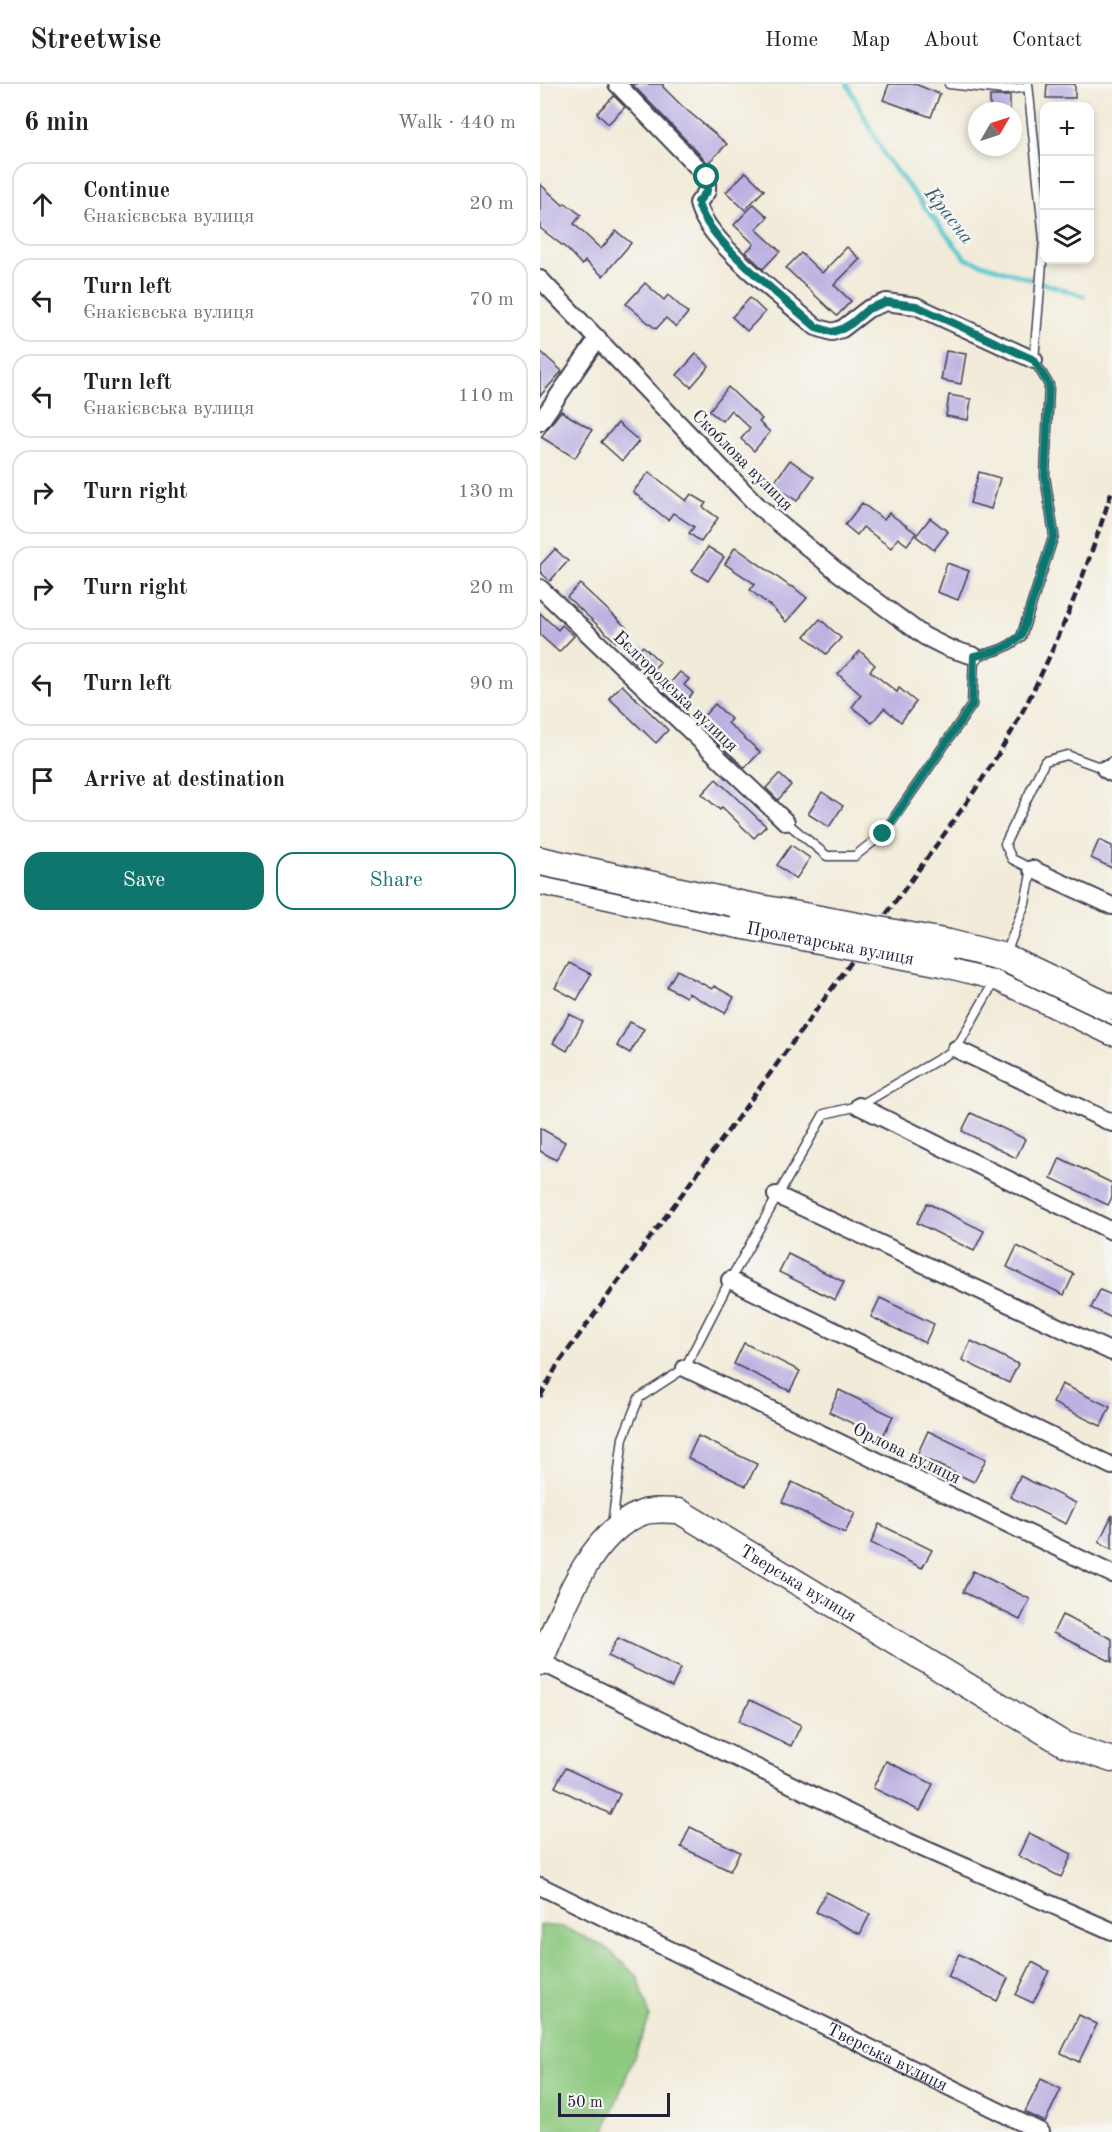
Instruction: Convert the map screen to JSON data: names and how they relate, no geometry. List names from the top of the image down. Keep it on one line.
{"streets":{"main road":["Пролетарська вулиця","Тверська вулиця"],"street":["Скоблова вулиця","Бєлгородська вулиця","Орлова вулиця"]},"water":["Красна"],"scale_bar":"50 m","north":"top right","page":{"header":"Streetwise","nav":["Home","Map","About","Contact"],"heading":["6 min","Walk · 440 m"],"map_buttons":["+","−"],"list":[["Continue","Єнакієвська вулиця","20 m"],["Turn left","Єнакієвська вулиця","70 m"],["Turn left","Єнакієвська вулиця","110 m"],["Turn right","130 m"],["Turn right","20 m"],["Turn left","90 m"],"Arrive at destination"],"buttons":["Save","Share"],"scale":"50 m"}}
